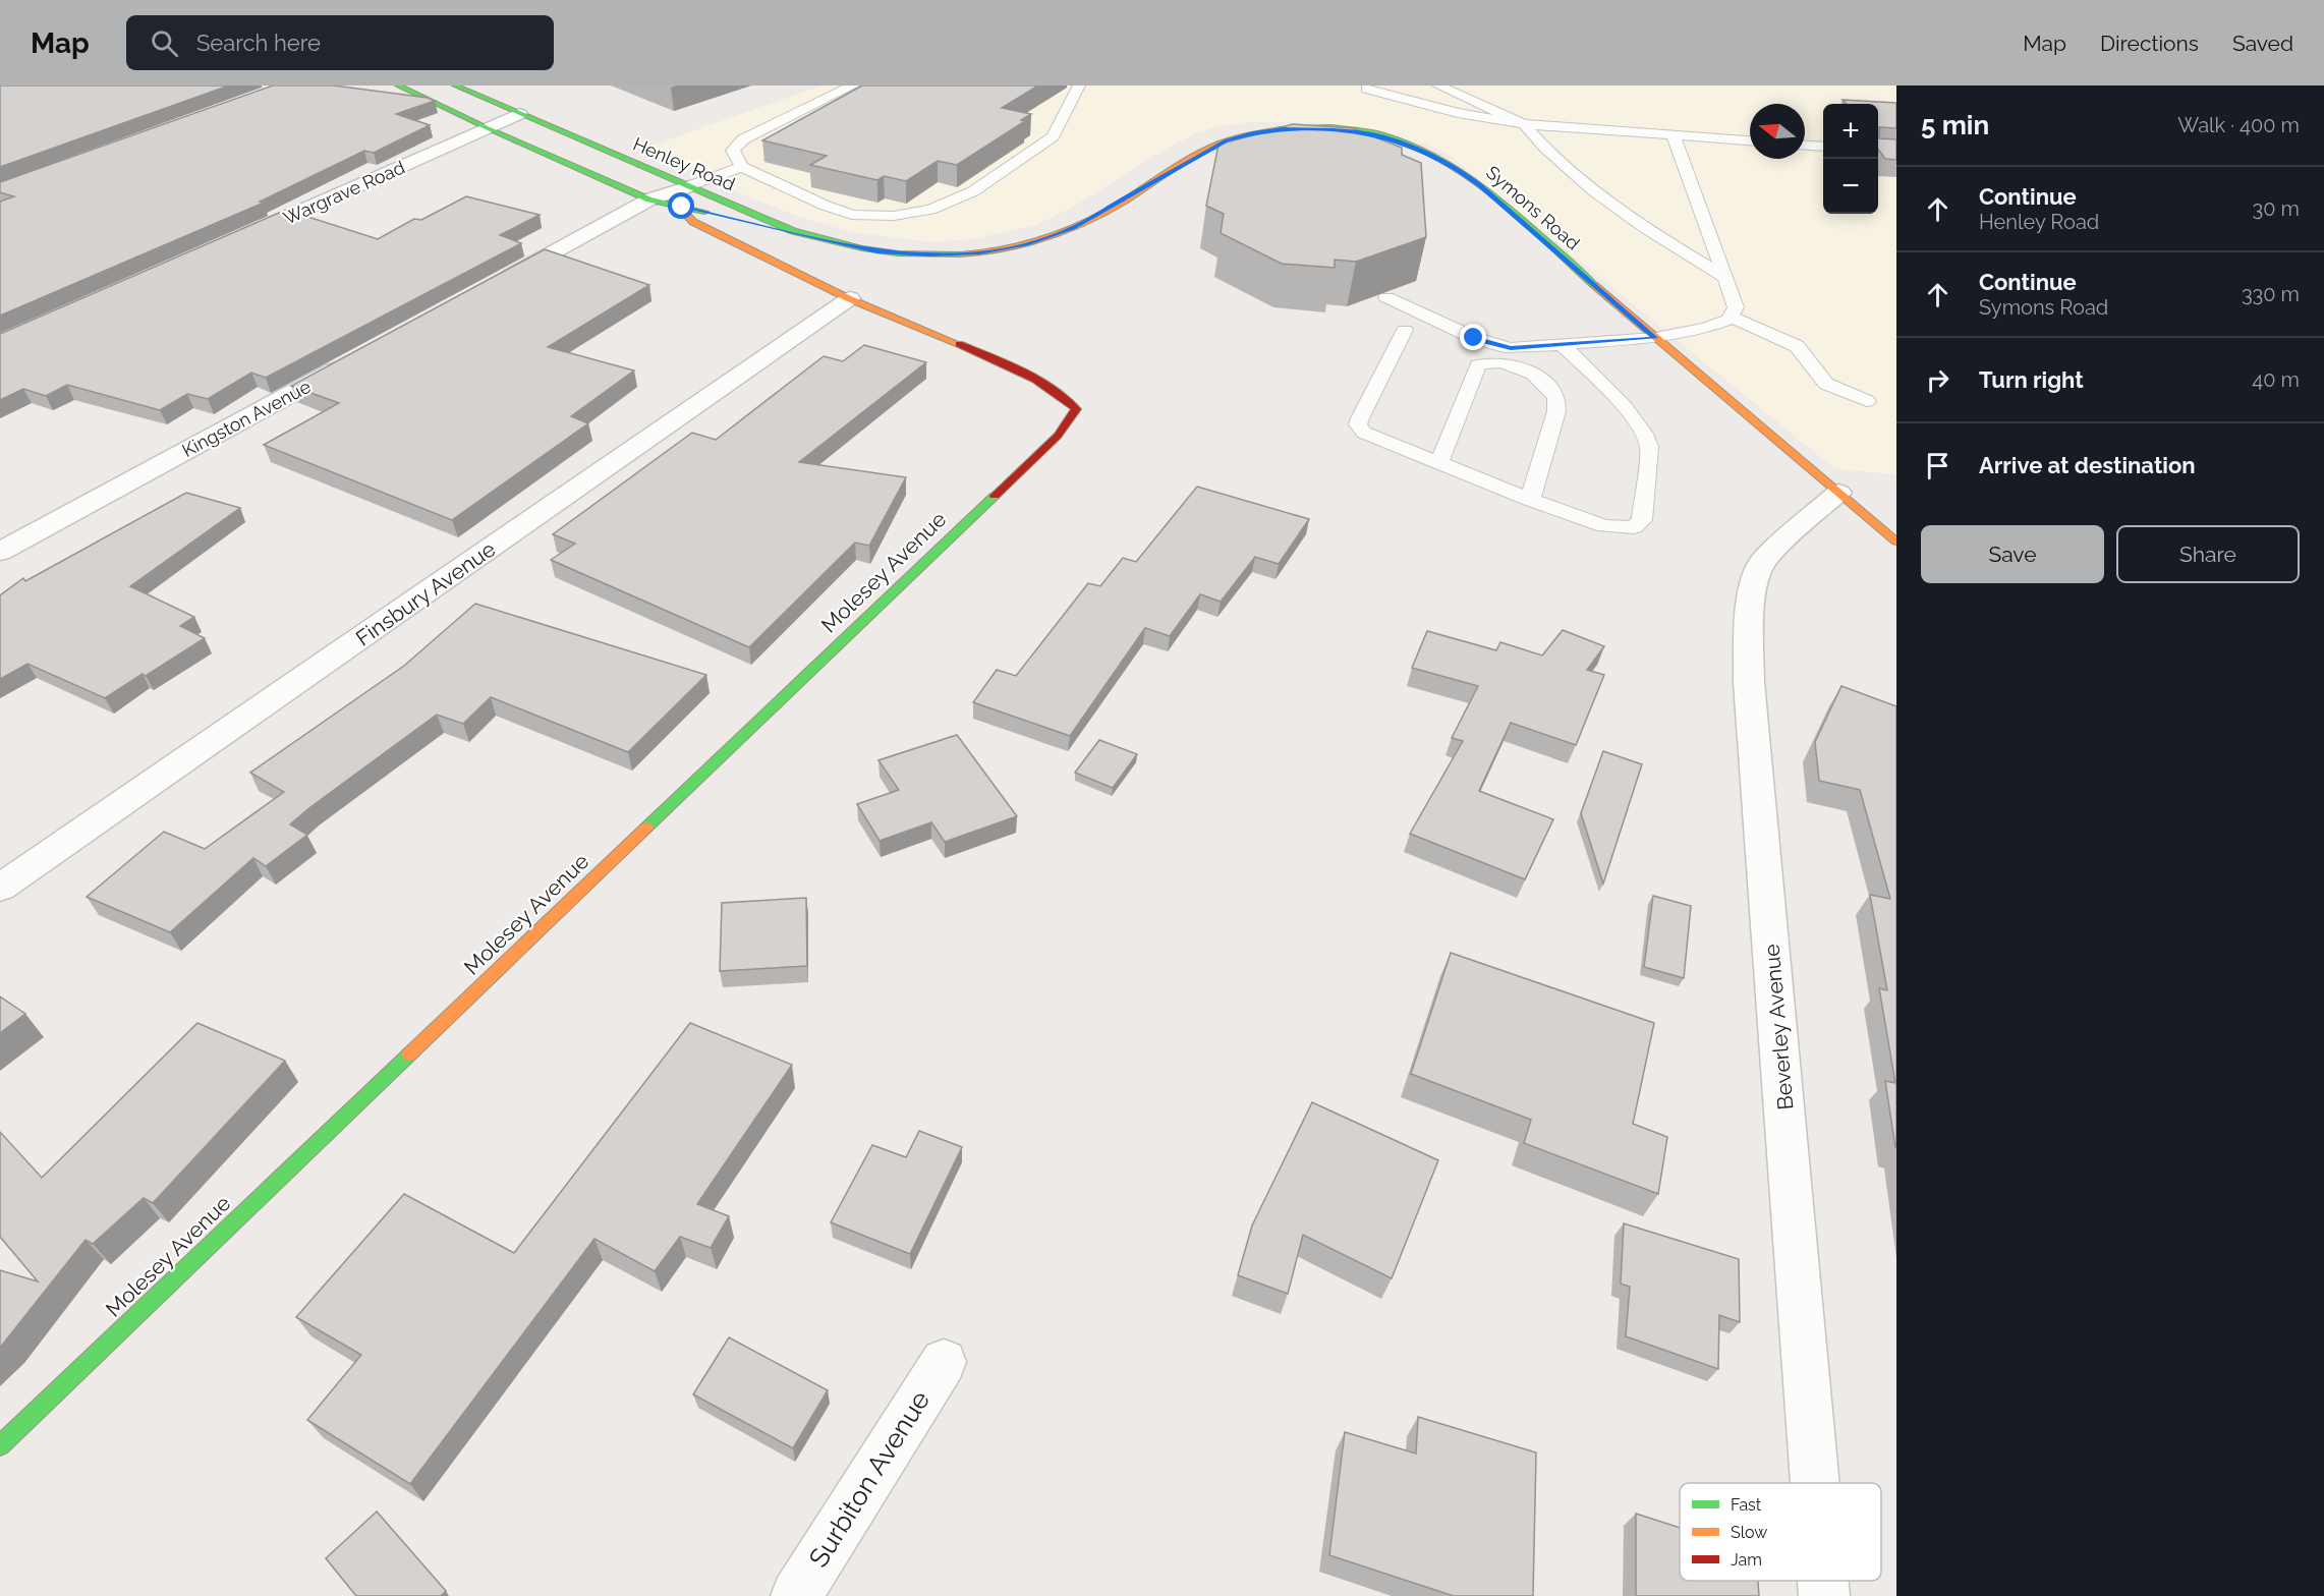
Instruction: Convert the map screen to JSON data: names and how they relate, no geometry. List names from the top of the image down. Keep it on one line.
{"streets":{"main road":["Henley Road","Symons Road","Molesey Avenue"],"street":["Wargrave Road","Kingston Avenue","Finsbury Avenue","Beverley Avenue","Surbiton Avenue"]},"crossings":[["Henley Road","Wargrave Road"],["Henley Road","Symons Road"],["Henley Road","Molesey Avenue"],["Henley Road","Finsbury Avenue"],["Symons Road","Beverley Avenue"]],"legend":["Fast","Slow","Jam"],"north":"left","page":{"header":"Map","search":"Search here","nav":["Map","Directions","Saved"],"heading":["5 min","Walk · 400 m"],"map_buttons":["+","−"],"list":[["Continue","Henley Road","30 m"],["Continue","Symons Road","330 m"],["Turn right","40 m"],"Arrive at destination"],"buttons":["Save","Share"]}}
